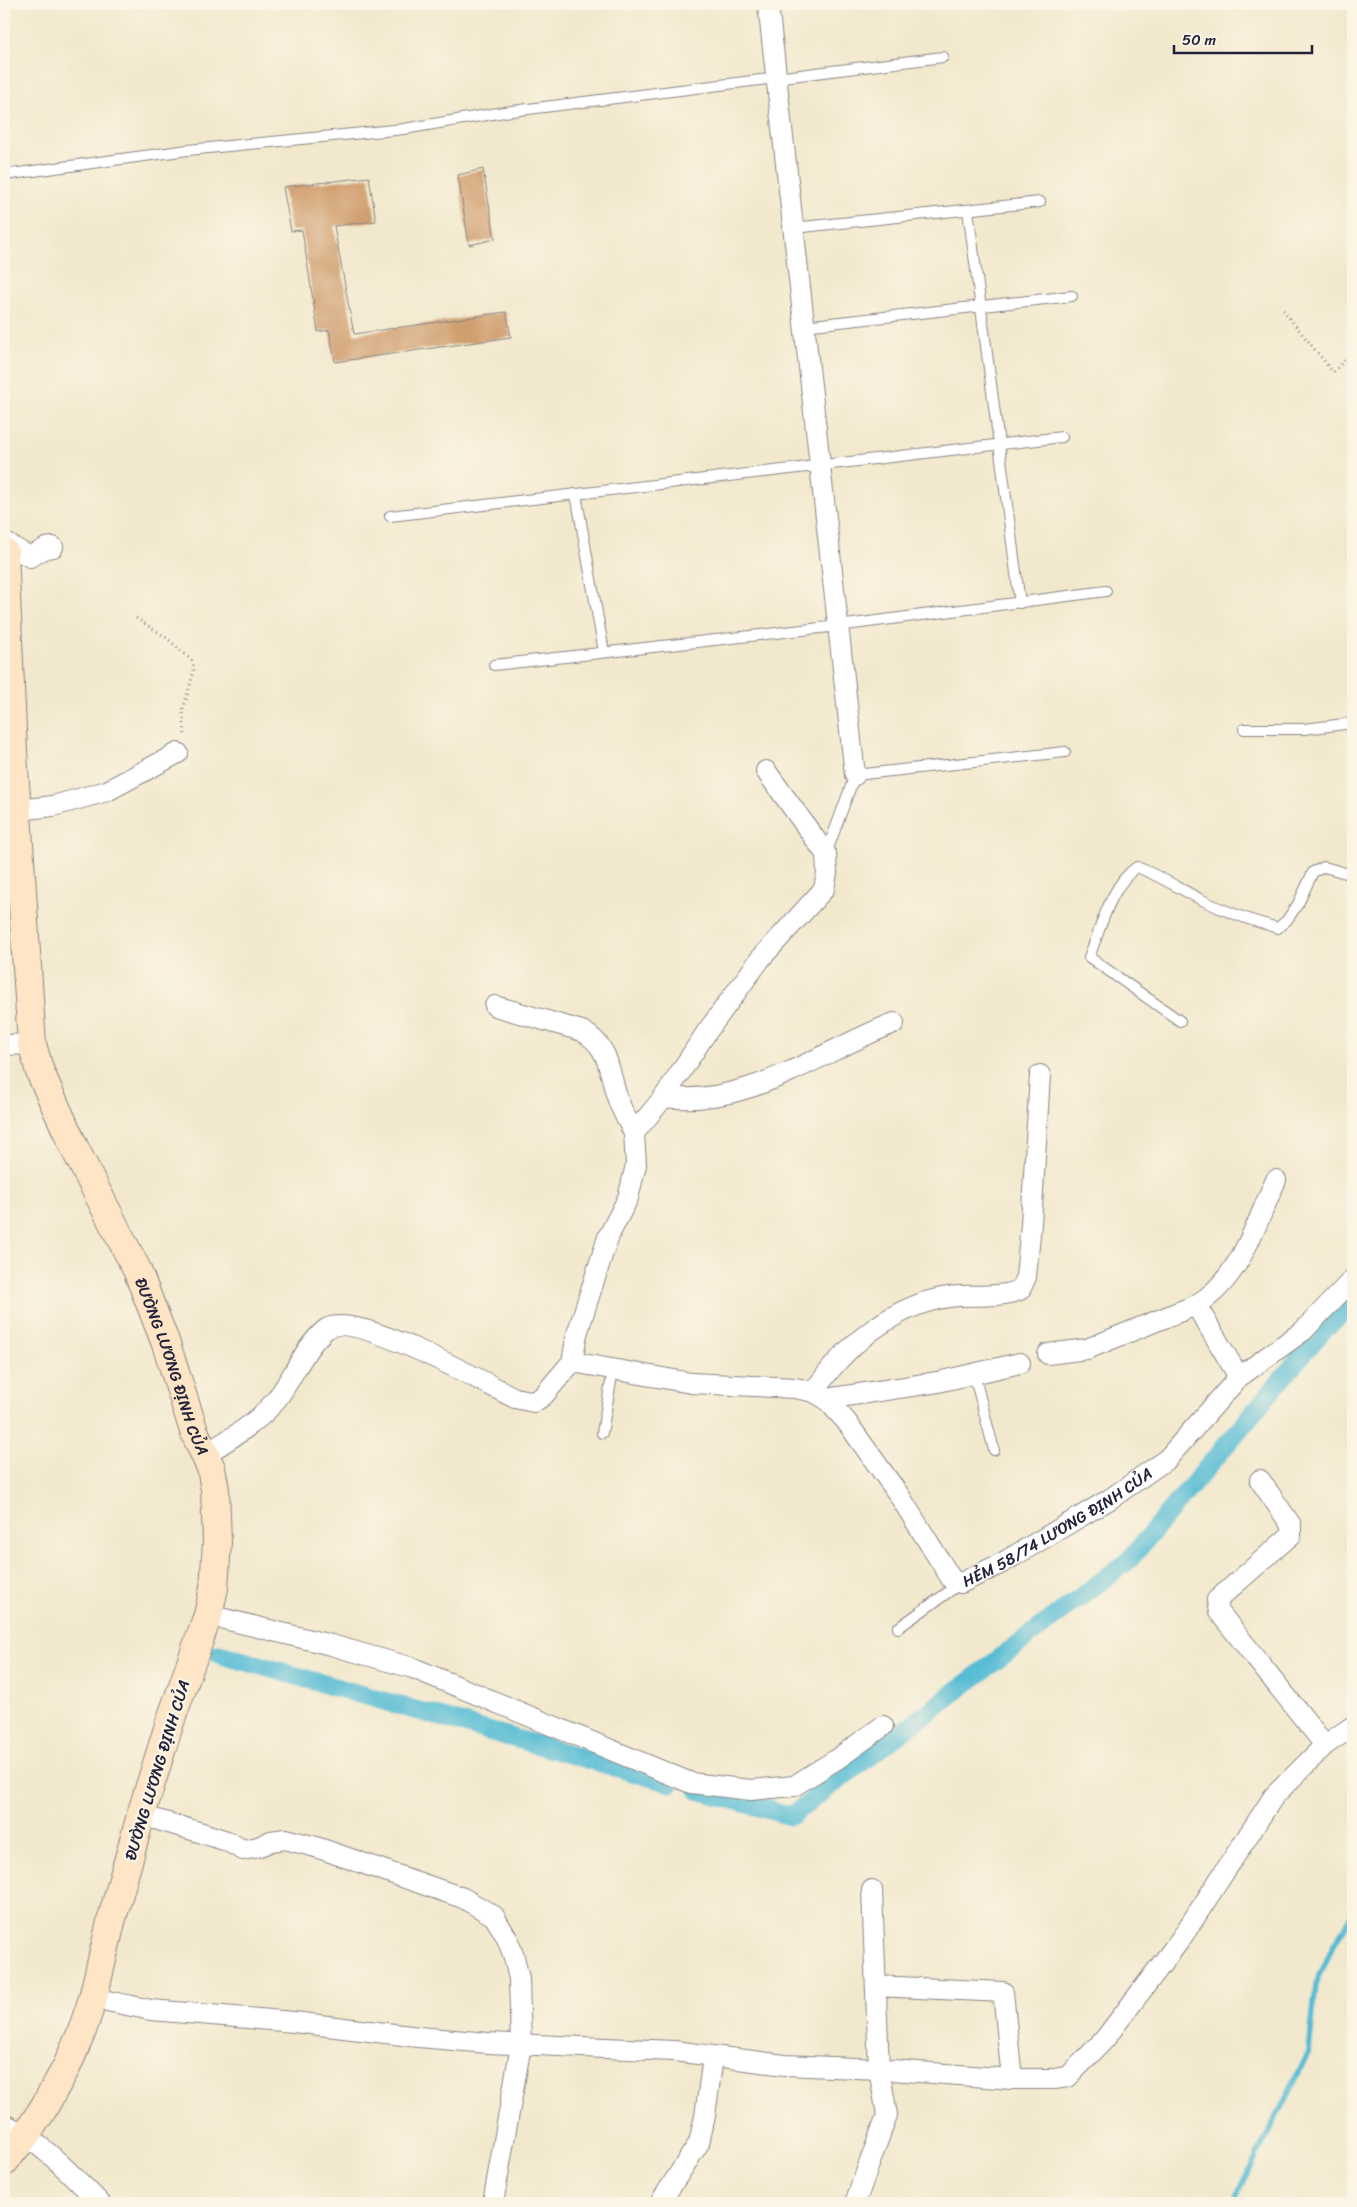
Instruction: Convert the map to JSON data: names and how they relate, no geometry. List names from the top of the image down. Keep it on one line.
{"streets":{"street":["ĐƯỜNG LƯƠNG ĐỊNH CỦA","HẺM 58/74 LƯƠNG ĐỊNH CỦA"]},"scale_bar":"50 m"}
